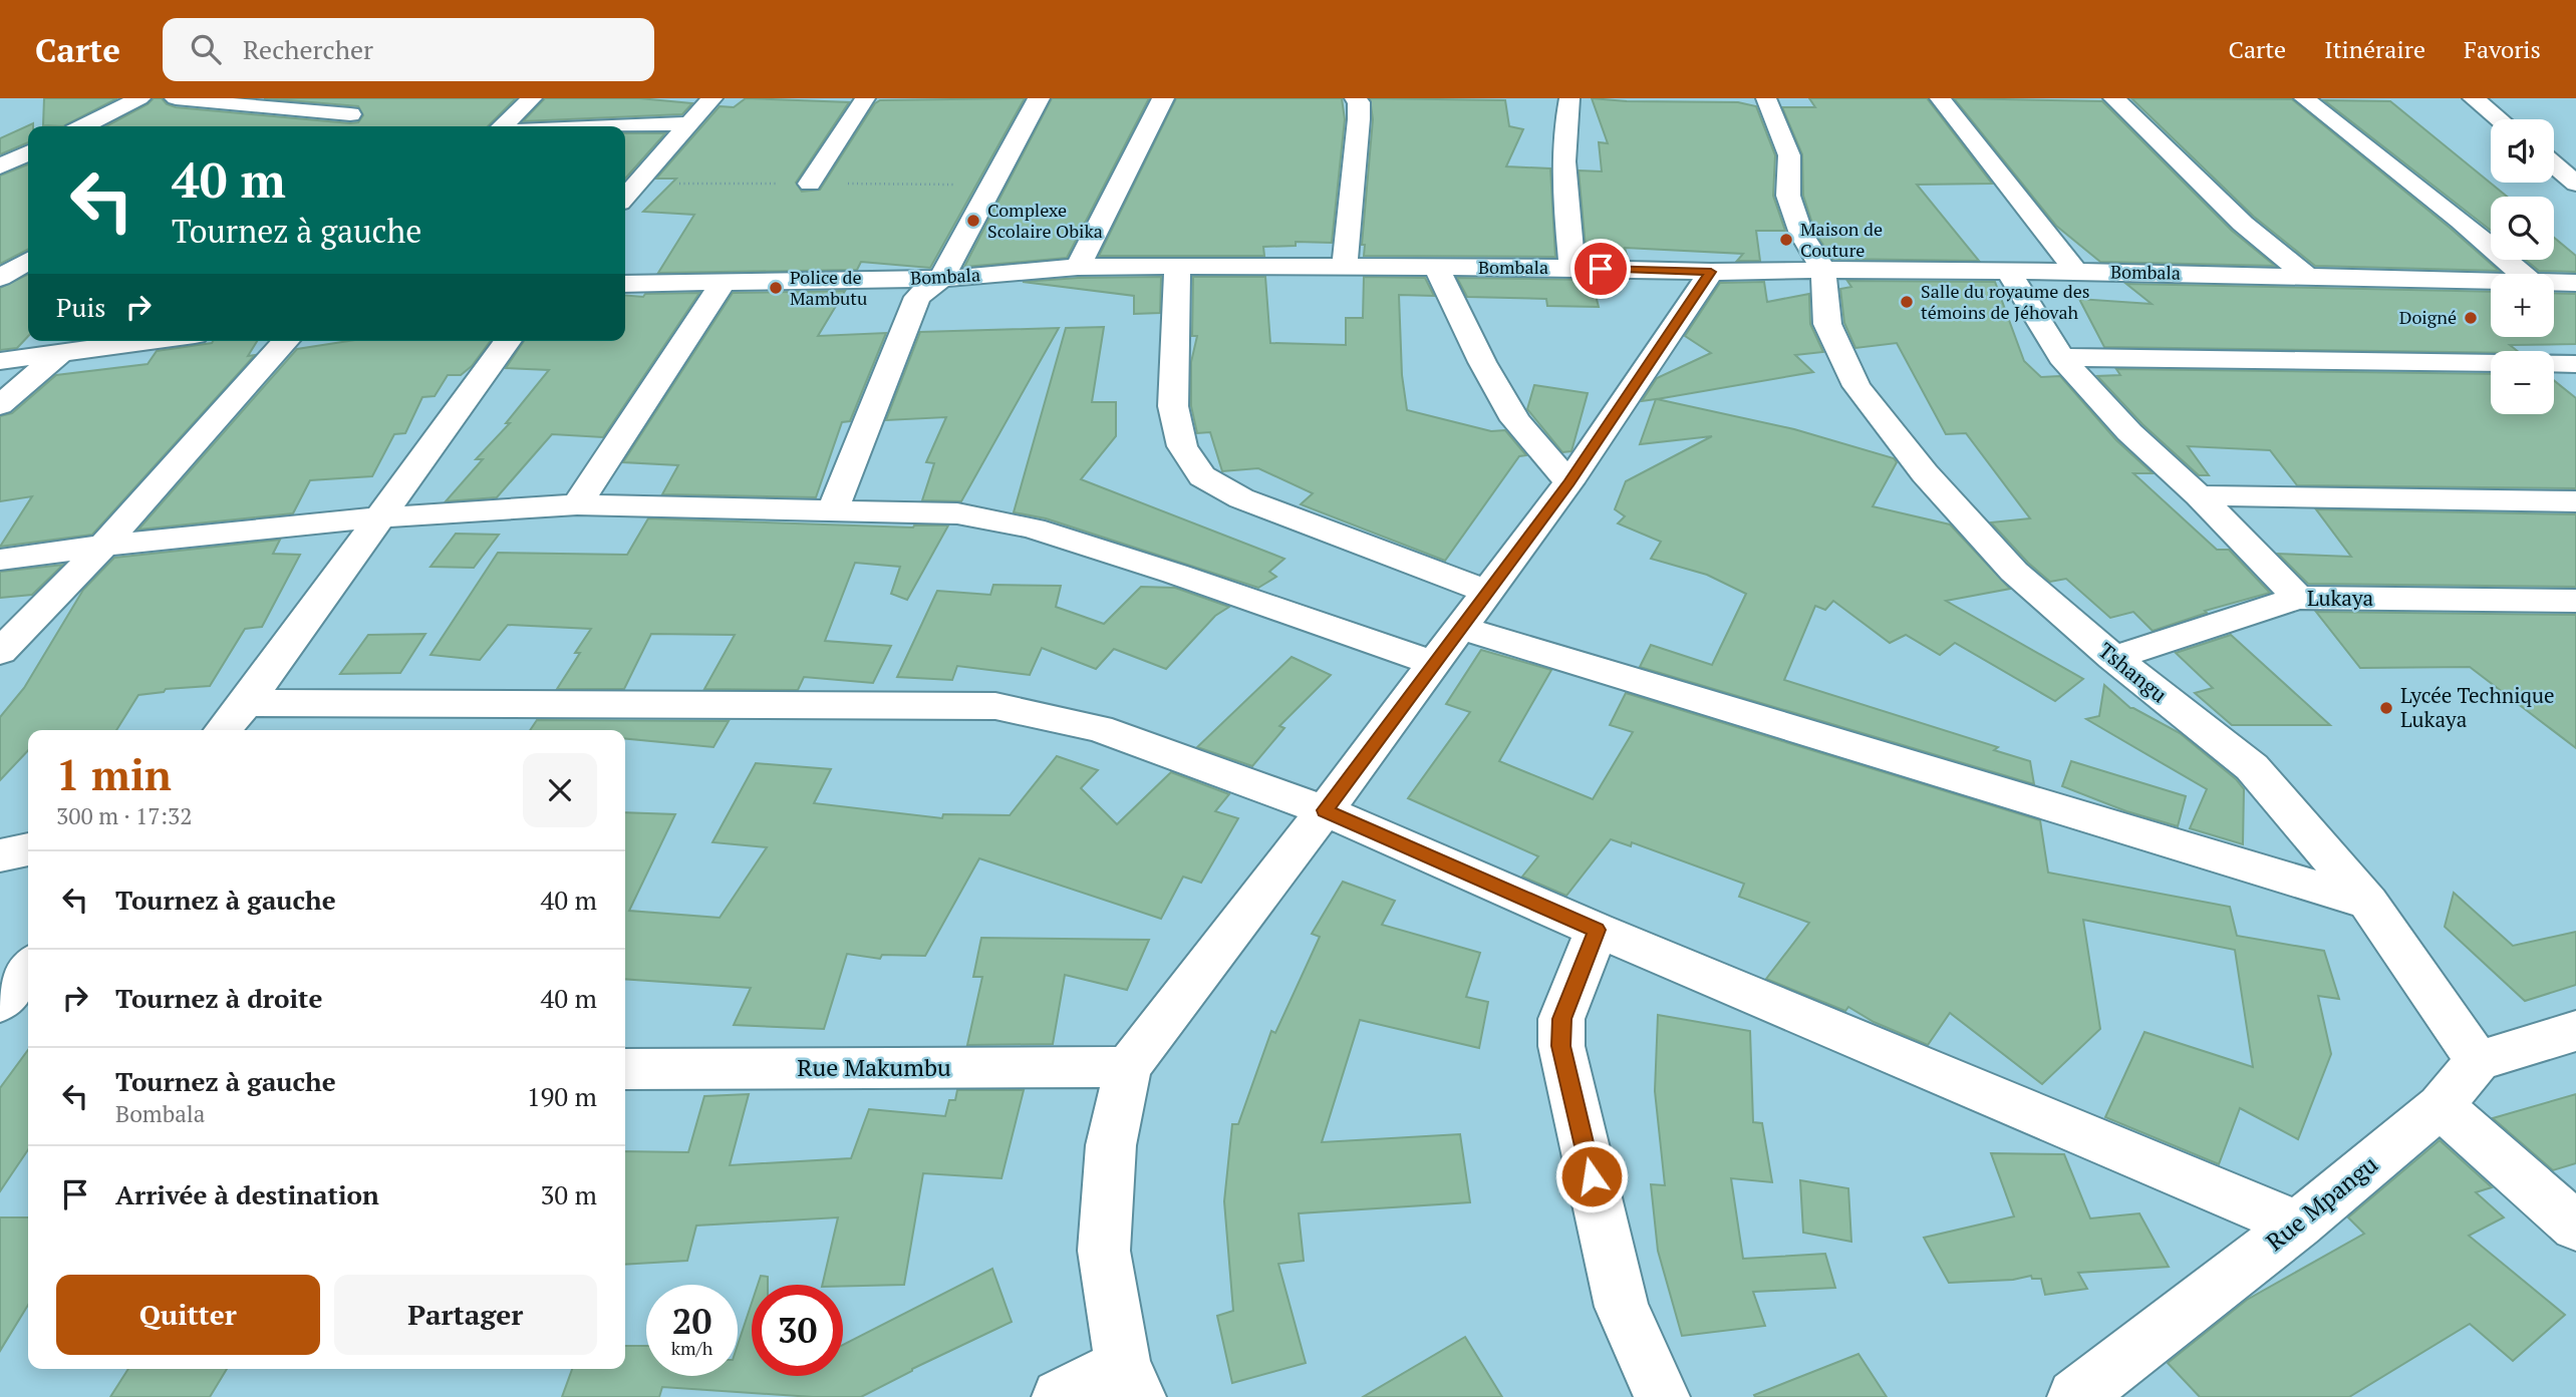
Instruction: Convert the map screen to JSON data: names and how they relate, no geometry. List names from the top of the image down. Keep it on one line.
{"streets":{"street":["Bombala","Lukaya","Tshangu","Rue Makumbu","Rue Mpangu"]},"crossings":[["Bombala","Tshangu"],["Lukaya","Tshangu"],["Tshangu","Rue Mpangu"]],"places":["Complexe Scolaire Obika","Maison de Couture","Police de Mambutu","Salle du royaume des témoins de Jéhovah","Doigné","Lycée Technique Lukaya"],"page":{"header":"Carte","search":"Rechercher","nav":["Carte","Itinéraire","Favoris"],"map_buttons":["+","−"],"turn":["40 m","Tournez à gauche"],"then":"Puis","heading":["1 min","300 m · 17:32"],"list":[{"name":"Tournez à gauche","value":"40 m"},{"name":"Tournez à droite","value":"40 m"},{"name":"Tournez à gauche","note":"Bombala","value":"190 m"},{"name":"Arrivée à destination","value":"30 m"}],"buttons":["Quitter","Partager"],"speed":"20 km/h","limit":"30"}}
